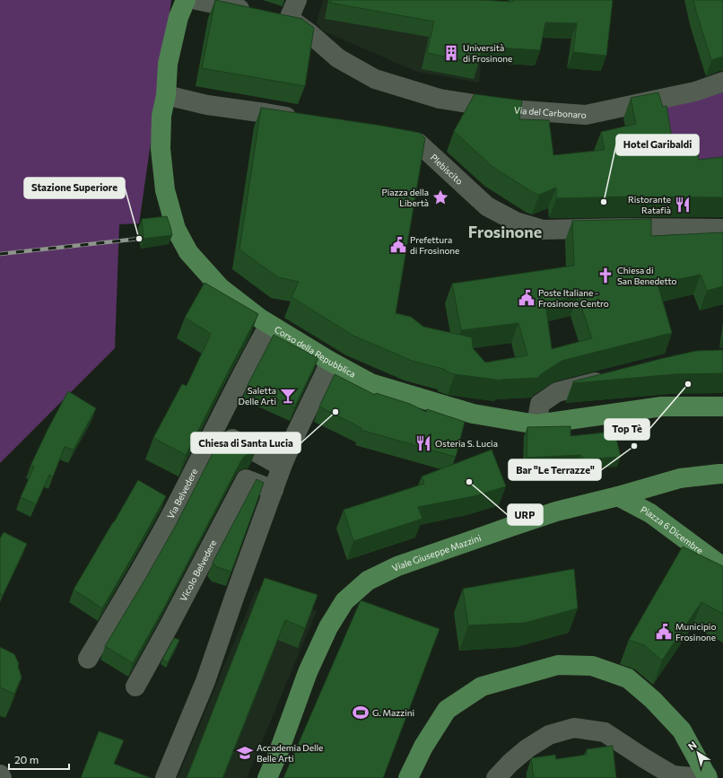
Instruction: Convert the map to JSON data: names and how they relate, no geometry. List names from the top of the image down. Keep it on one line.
{"streets":{"main road":["Corso della Repubblica","Piazza 6 Dicembre","Viale Giuseppe Mazzini"],"street":["Via del Carbonaro","Plebiscito","Via Belvedere","Vicolo Belvedere"]},"crossings":[["Corso della Repubblica","Via Belvedere"],["Piazza 6 Dicembre","Viale Giuseppe Mazzini"]],"districts":["Frosinone"],"places":{"building":["Università di Frosinone"],"place":["Piazza della Libertà"],"other":["Hotel Garibaldi","Stazione Superiore","Top Tè","Chiesa di Santa Lucia","Bar \"Le Terrazze\"","URP"],"restaurant":["Ristorante Ratafià","Osteria S. Lucia"],"public building":["Prefettura di Frosinone","Poste Italiane - Frosinone Centro","Municipio Frosinone"],"church":["Chiesa di San Benedetto"],"bar":["Saletta Delle Arti"],"sports":["G. Mazzini"],"school or university":["Accademia Delle Belle Arti"]},"scale_bar":"20 m","north":"top left"}
